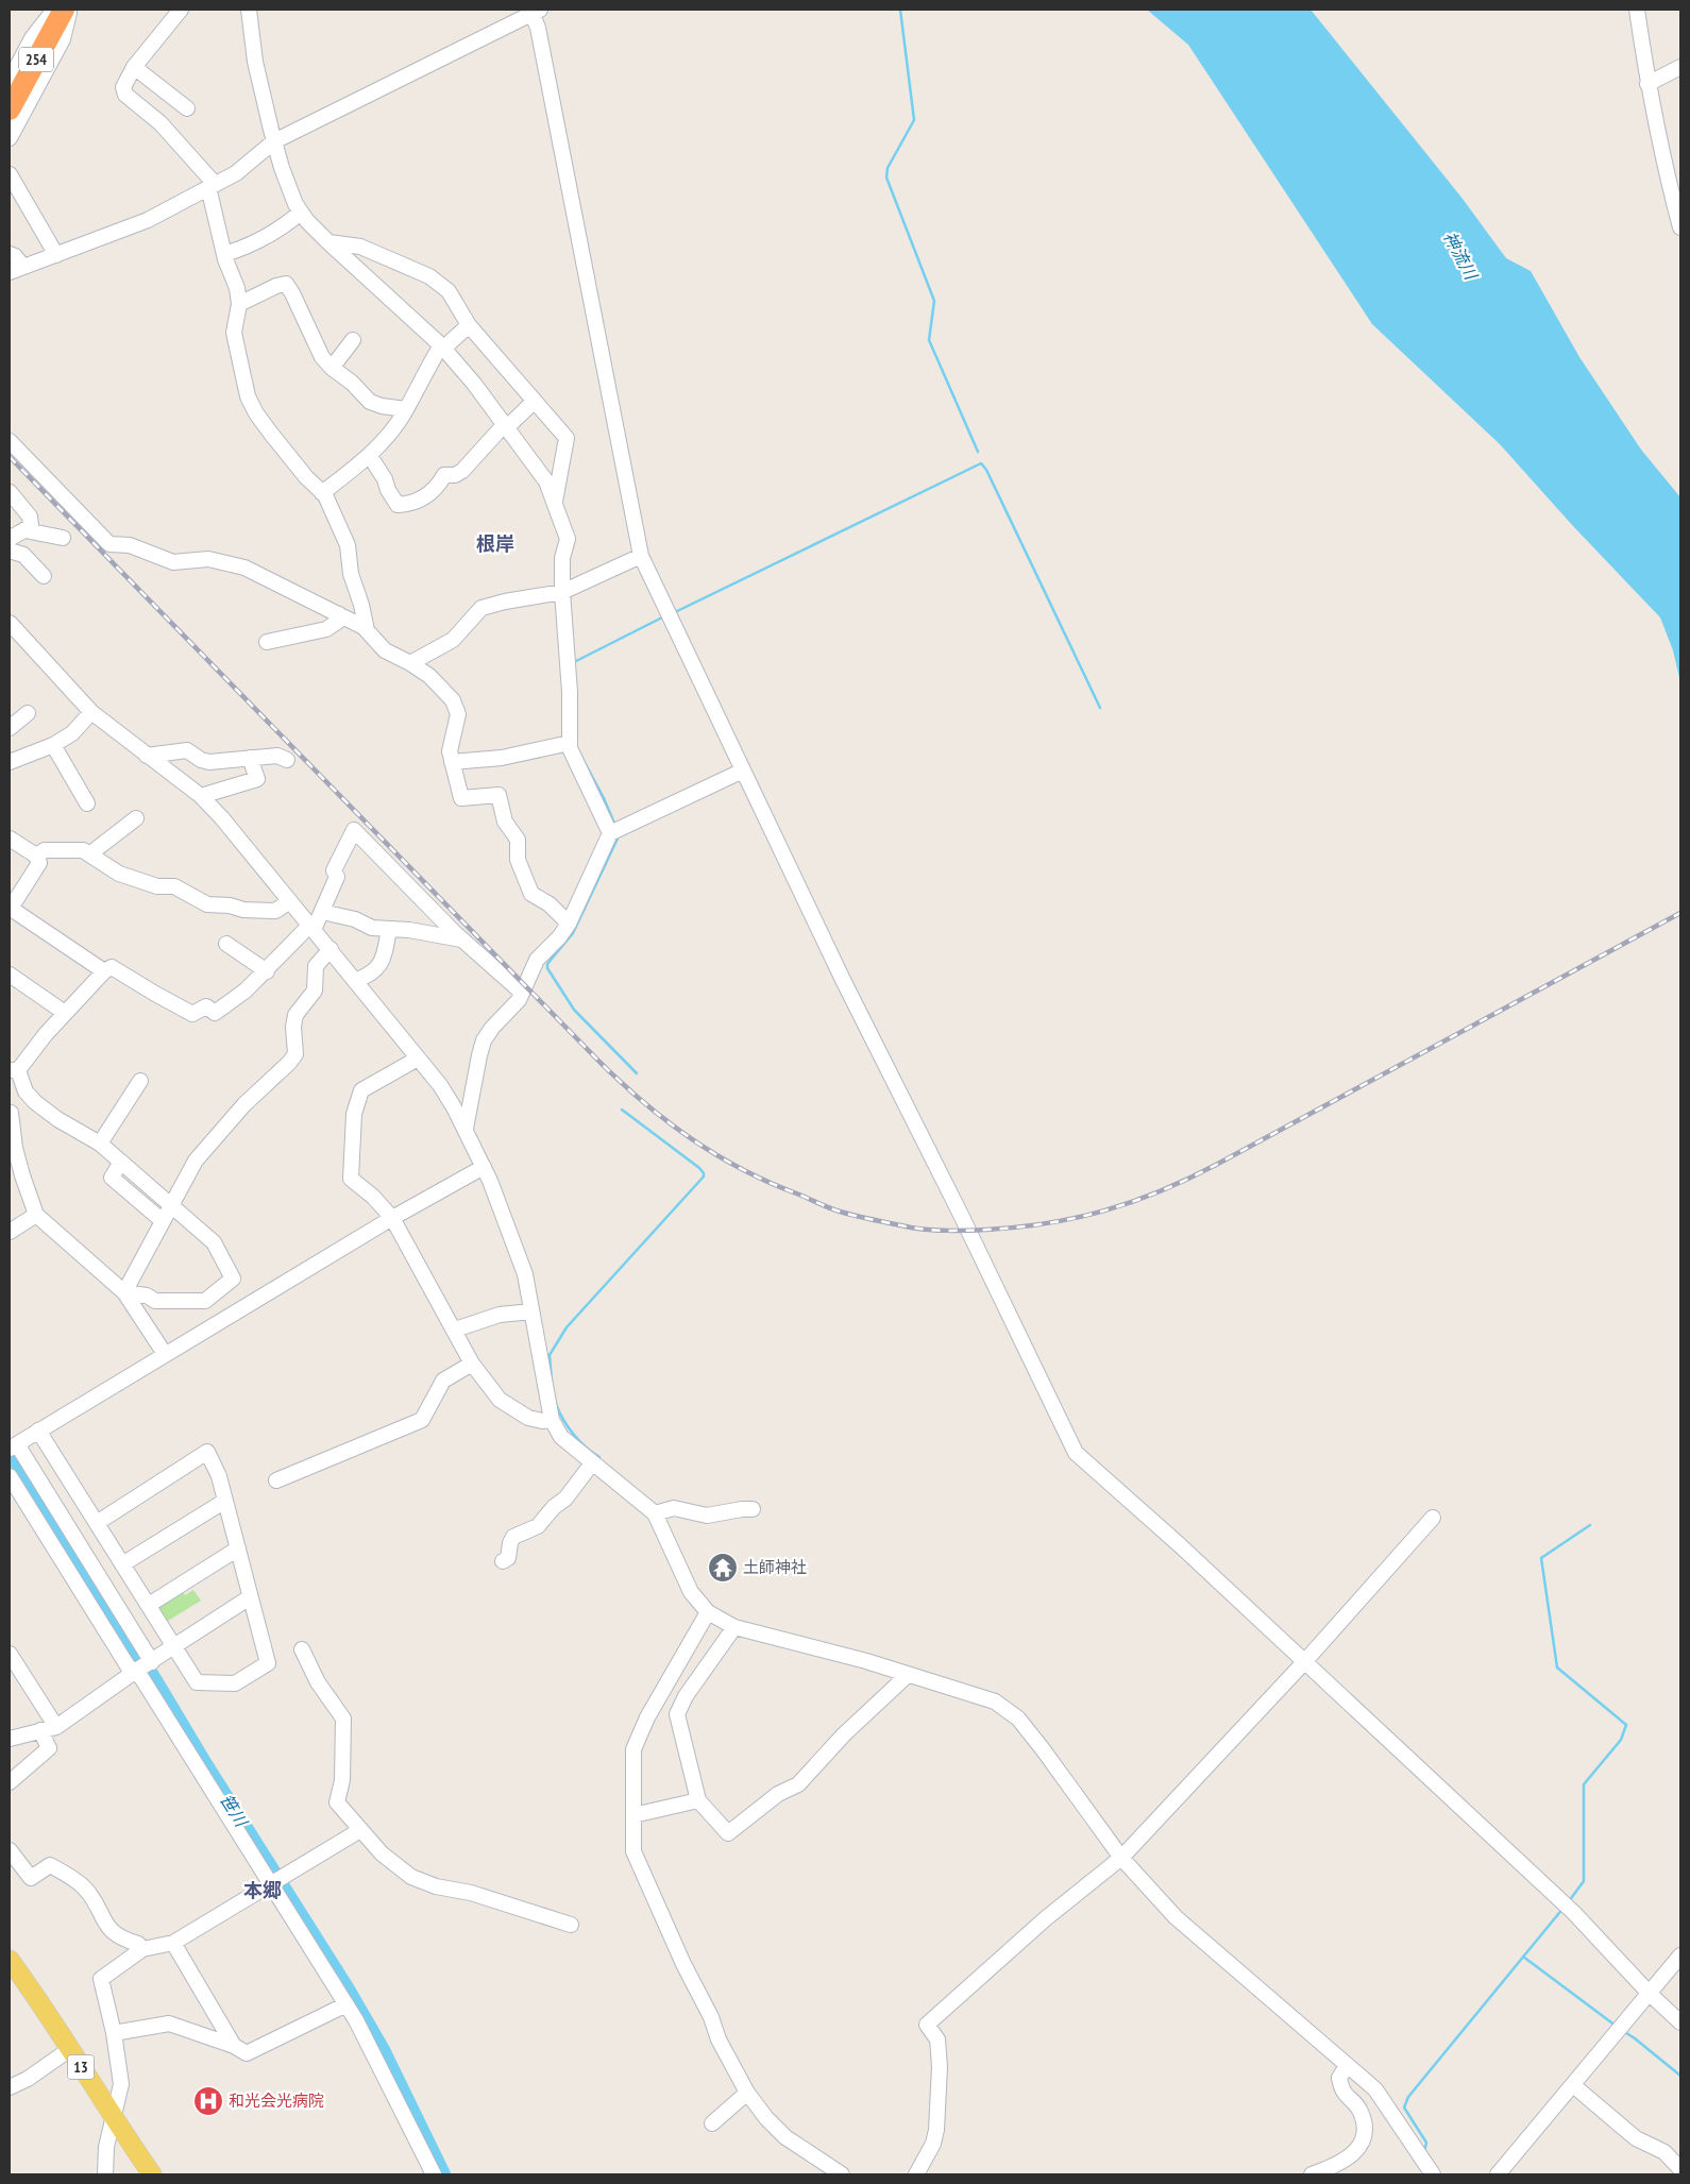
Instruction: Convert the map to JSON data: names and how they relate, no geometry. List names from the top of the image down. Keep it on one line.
{"streets":{"highway":["254"],"main road":["13"]},"districts":["根岸","本郷"],"water":["神流川","笹川"],"places":{"temple":["土師神社"],"hospital":["和光会光病院"]}}
